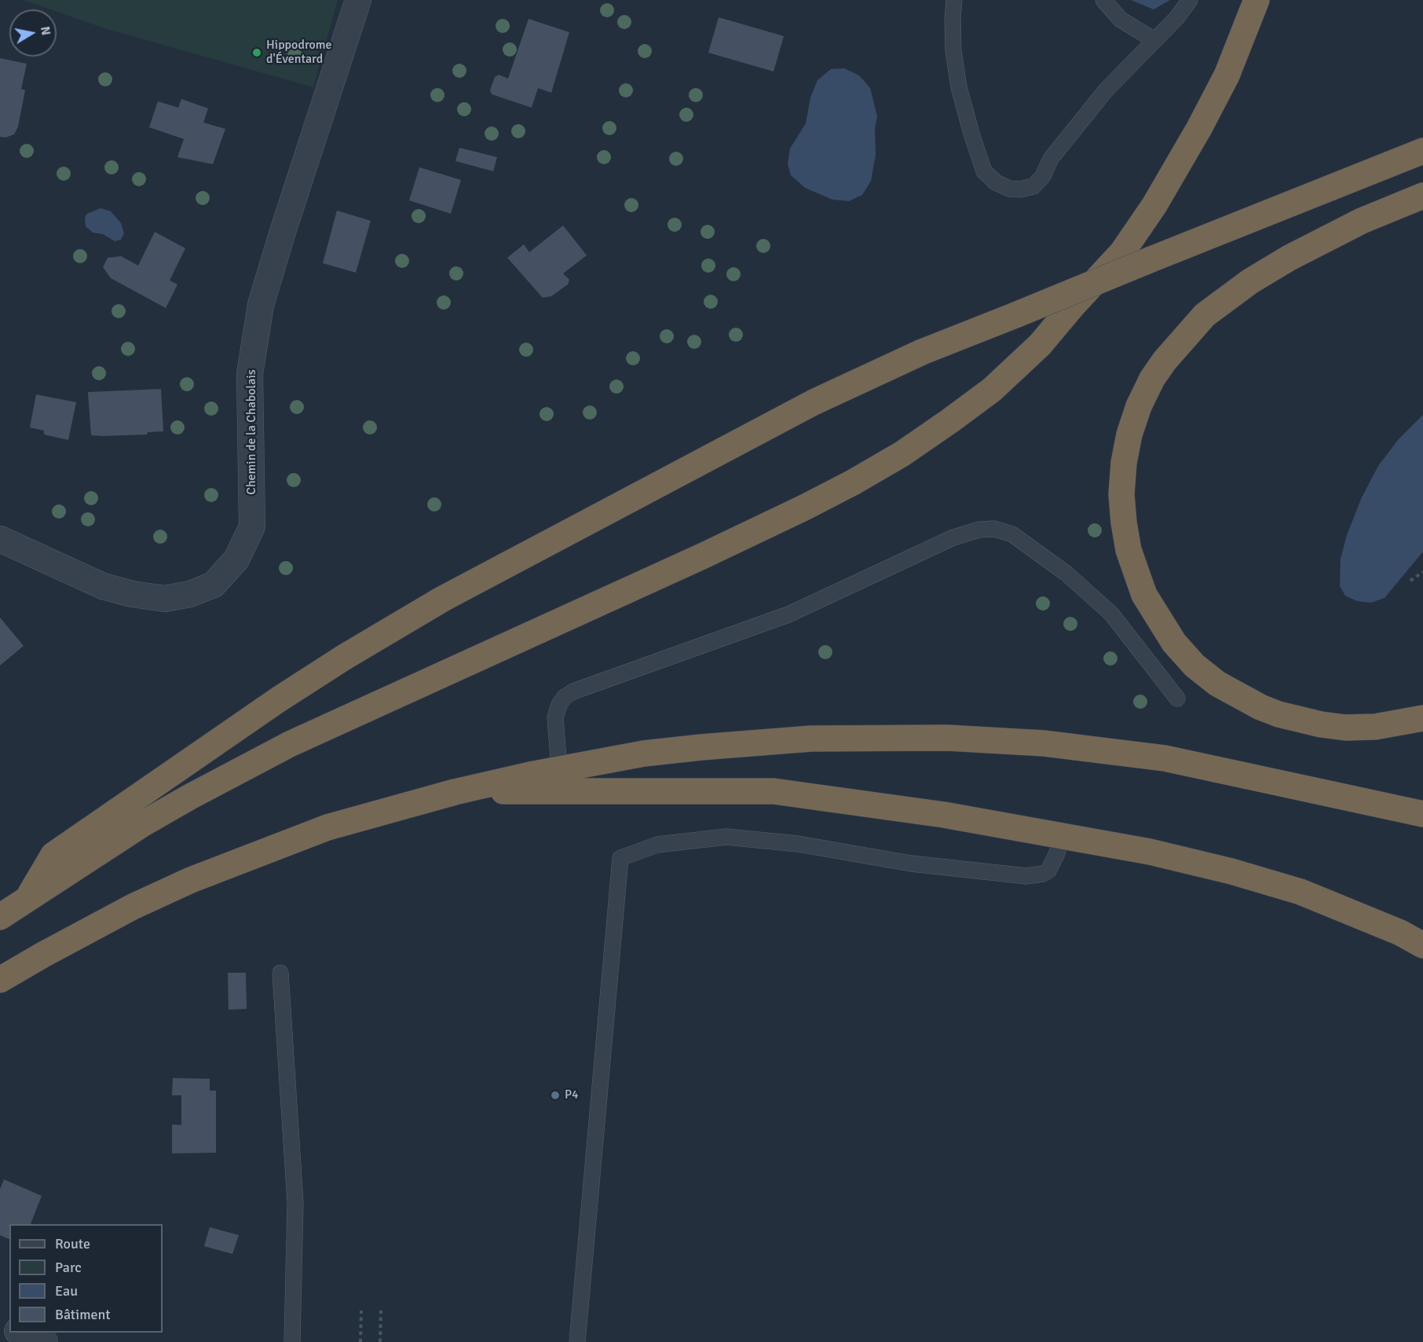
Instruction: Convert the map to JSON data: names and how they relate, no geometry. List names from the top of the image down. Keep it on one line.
{"streets":{"street":["Chemin de la Chabolais"]},"places":["Hippodrome d'Éventard","P4"],"legend":["Route","Parc","Eau","Bâtiment"],"north":"right"}
